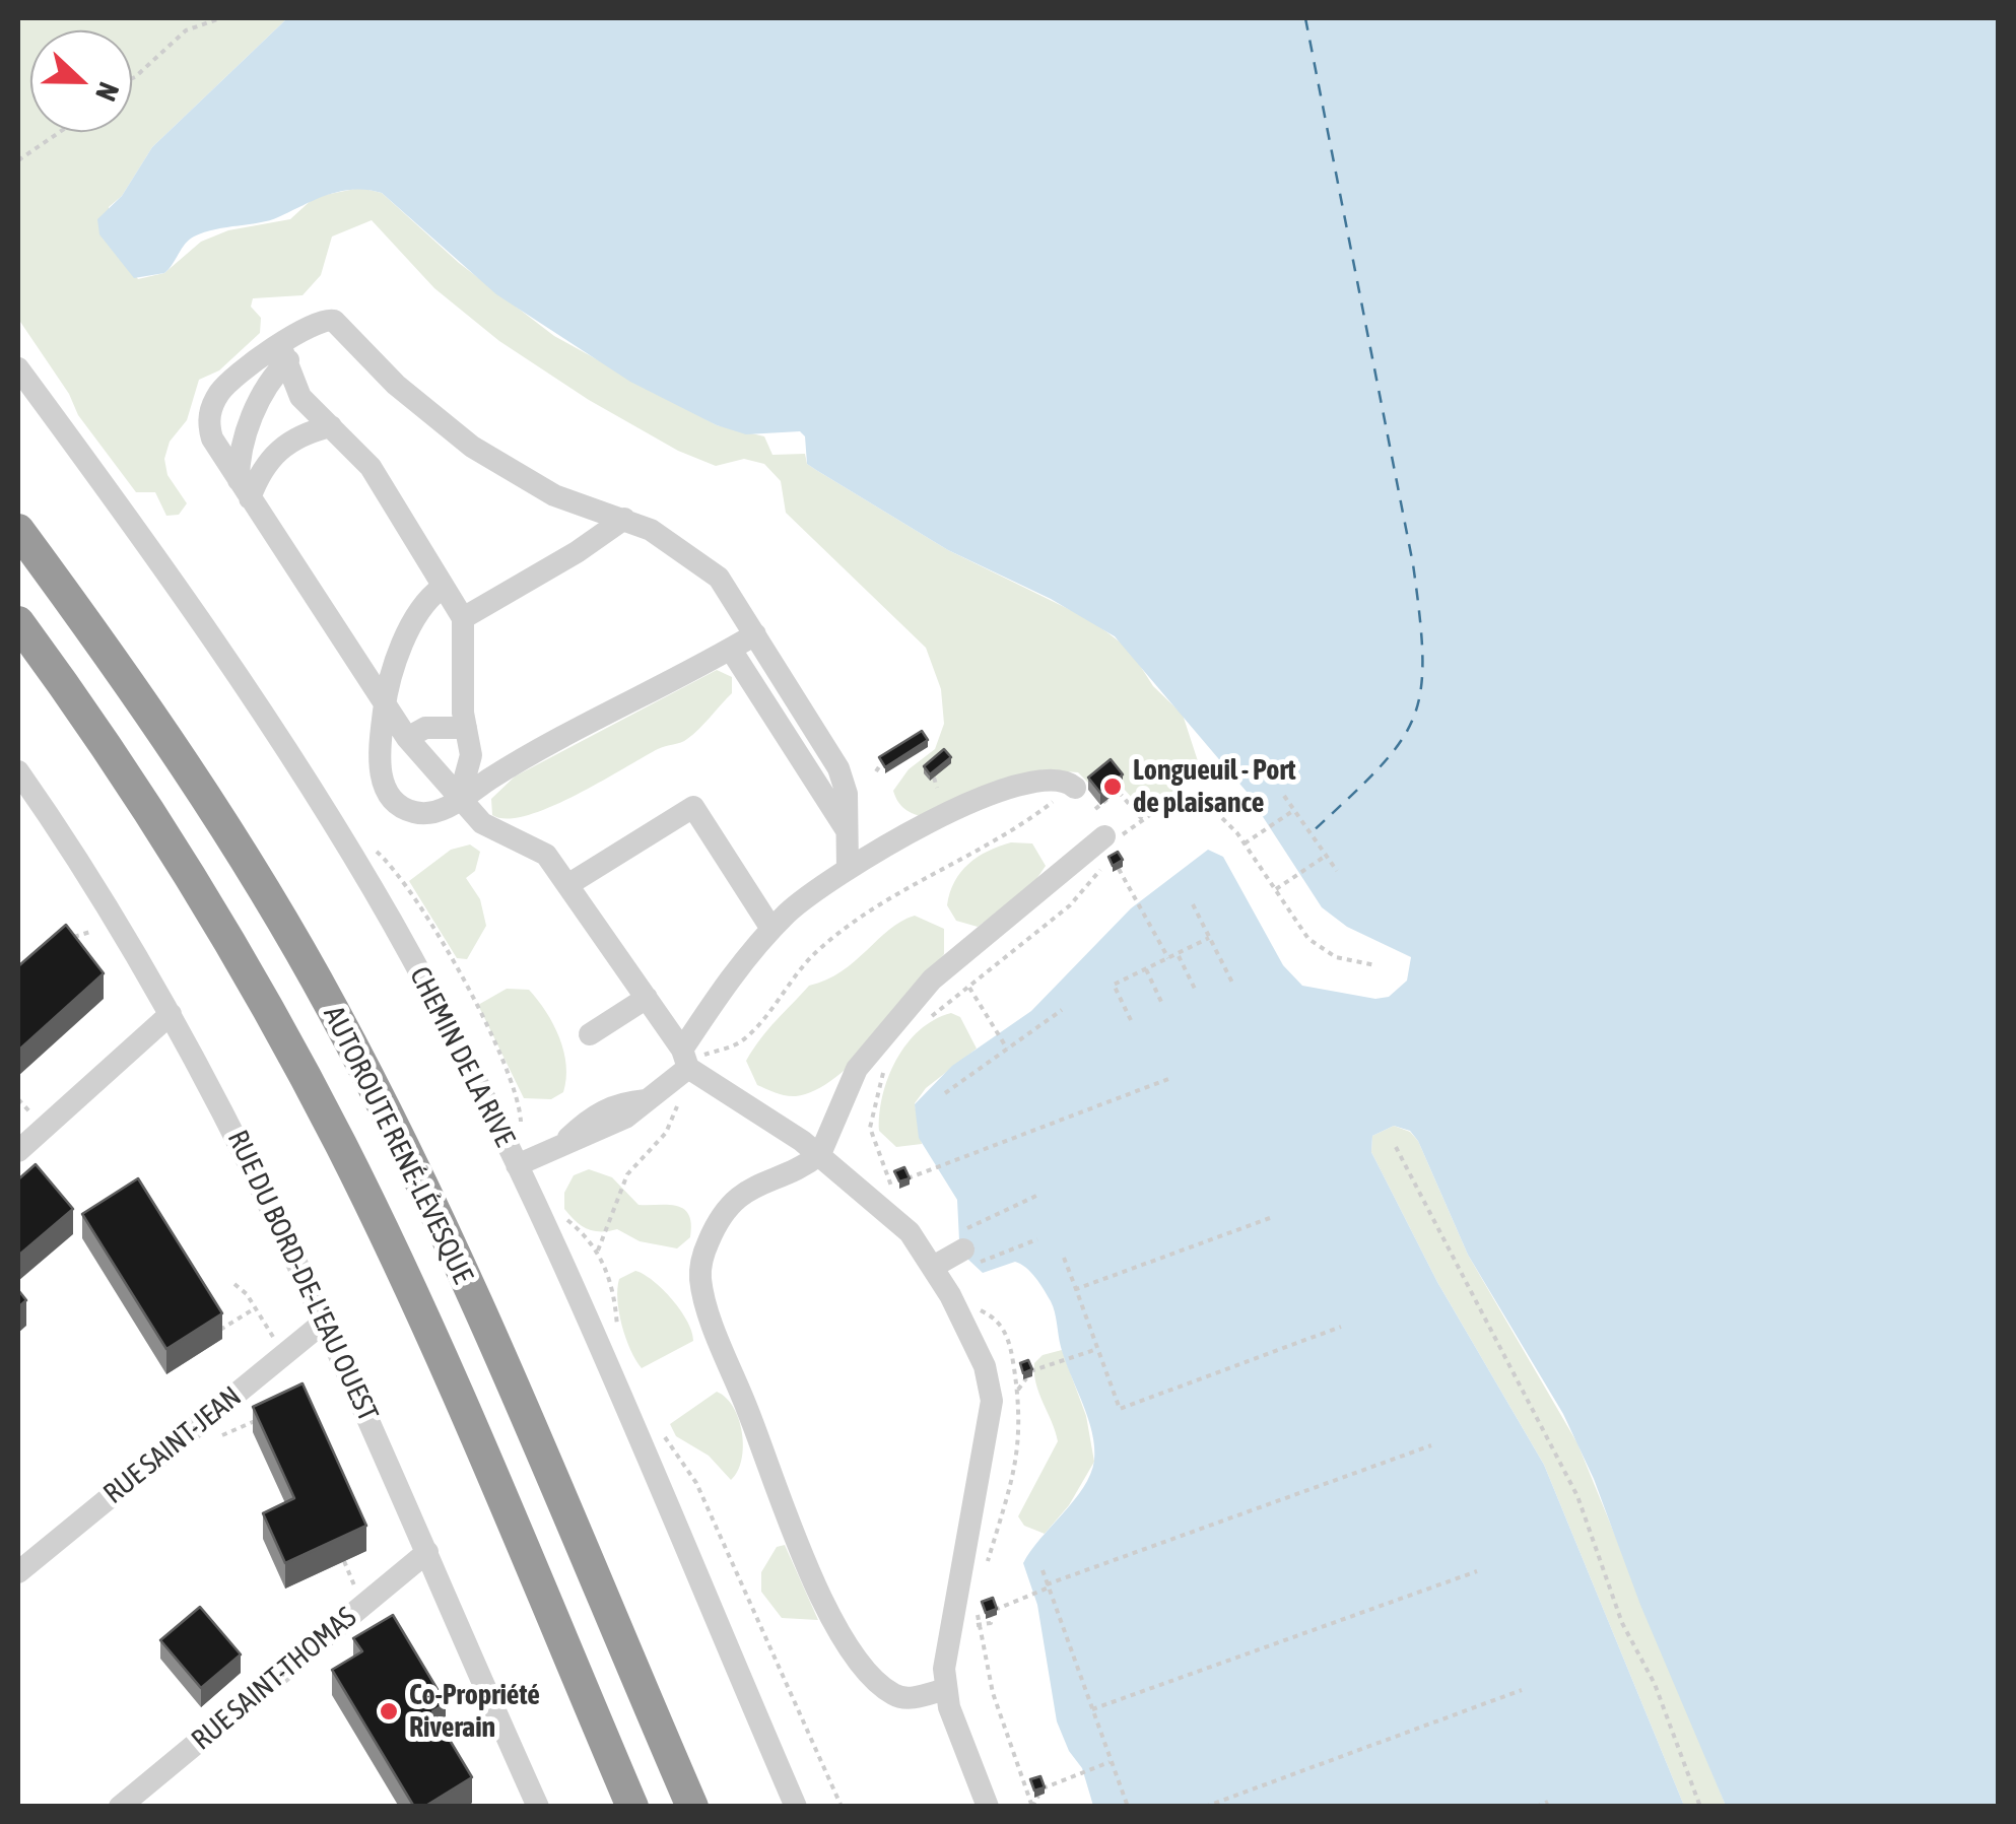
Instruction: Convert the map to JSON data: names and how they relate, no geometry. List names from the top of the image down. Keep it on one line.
{"streets":{"highway":["AUTOROUTE RENÉ-LÉVESQUE"],"street":["CHEMIN DE LA RIVE","RUE DU BORD-DE-L'EAU OUEST","RUE SAINT-JEAN","RUE SAINT-THOMAS"]},"crossings":[["RUE DU BORD-DE-L'EAU OUEST","RUE SAINT-JEAN"],["RUE DU BORD-DE-L'EAU OUEST","RUE SAINT-THOMAS"]],"places":["Longueuil - Port de plaisance","Co-Propriété Riverain"],"north":"right"}
